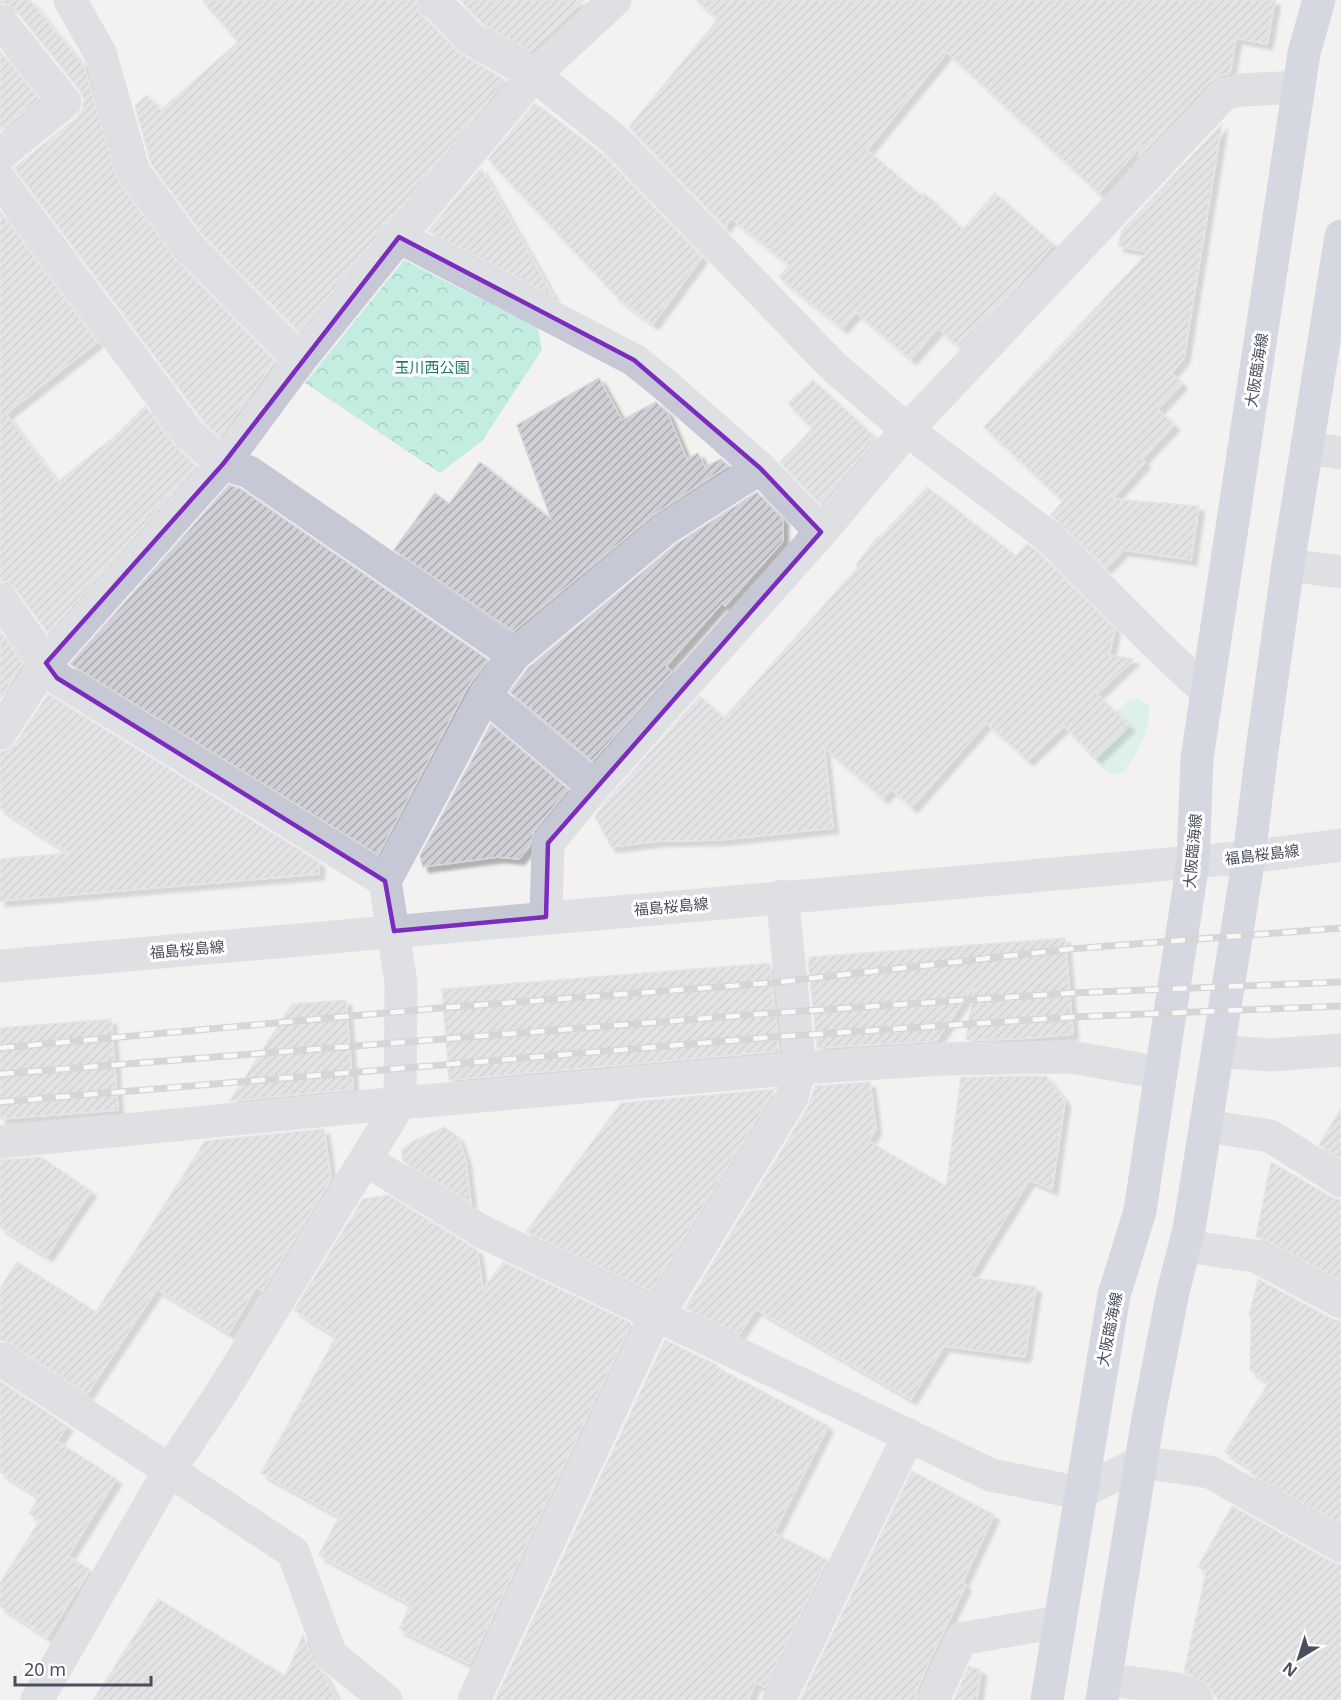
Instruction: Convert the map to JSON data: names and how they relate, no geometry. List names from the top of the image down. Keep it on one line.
{"streets":{"main road":["大阪臨海線"],"street":["福島桜島線"]},"crossings":[["大阪臨海線","福島桜島線"]],"parks":["玉川西公園"],"scale_bar":"20 m","north":"bottom left"}
